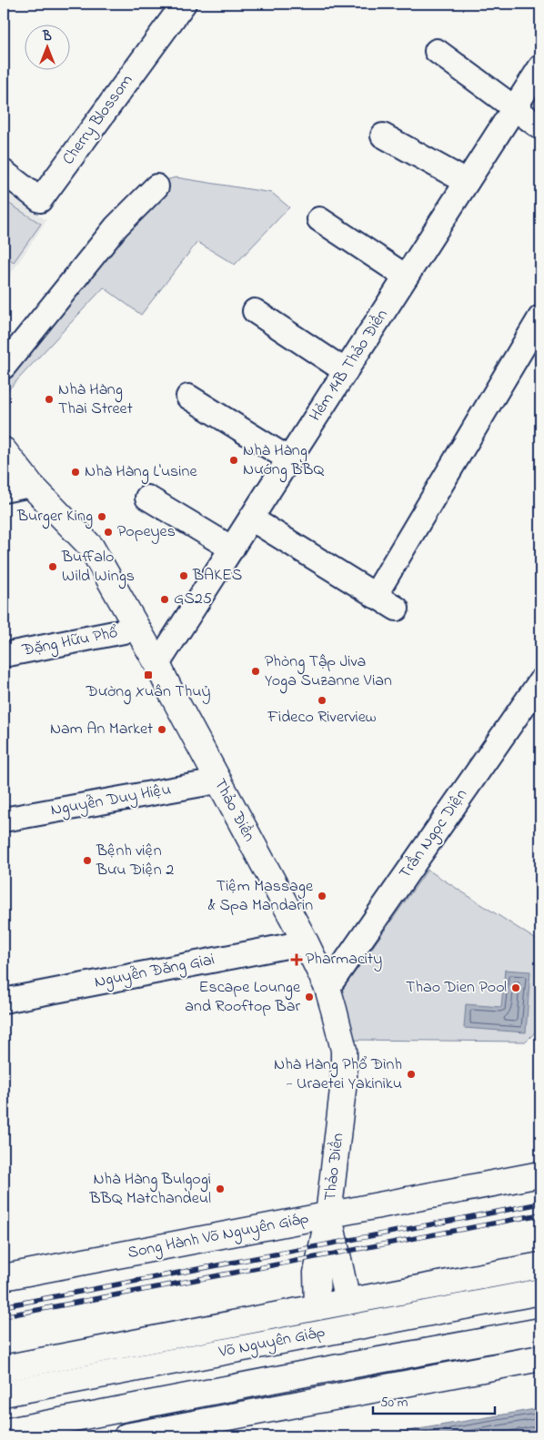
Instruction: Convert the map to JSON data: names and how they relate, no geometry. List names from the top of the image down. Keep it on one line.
{"streets":{"main road":["Thảo Điền","Song Hành Võ Nguyên Giáp","Võ Nguyên Giáp"],"street":["Cherry Blossom","Hẻm 14B Thảo Điền","Đặng Hữu Phổ","Nguyễn Duy Hiệu","Trần Ngọc Diện","Nguyễn Đăng Giai"]},"crossings":[["Hẻm 14B Thảo Điền","Thảo Điền"],["Đặng Hữu Phổ","Thảo Điền"],["Nguyễn Duy Hiệu","Thảo Điền"],["Thảo Điền","Trần Ngọc Diện"],["Thảo Điền","Nguyễn Đăng Giai"],["Thảo Điền","Song Hành Võ Nguyên Giáp"],["Thảo Điền","Võ Nguyên Giáp"]],"places":{"other":["Nhà Hàng Thai Street","Nhà Hàng Nướng BBQ","Nhà Hàng L'usine","Burger King","Popeyes","Buffalo Wild Wings","BAKES","GS25","Phòng Tập Jiva Yoga Suzanne Vian","Fideco Riverview","Nam An Market","Bệnh viện Bưu Điện 2","Tiệm Massage & Spa Mandarin","Thao Dien Pool","Escape Lounge and Rooftop Bar","Nhà Hàng Phổ Đình - Uraetei Yakiniku","Nhà Hàng Bulgogi BBQ Matchandeul"],"transit":["Đường Xuân Thuỷ"],"health":["Pharmacity"]},"scale_bar":"50 m","north":"top"}
